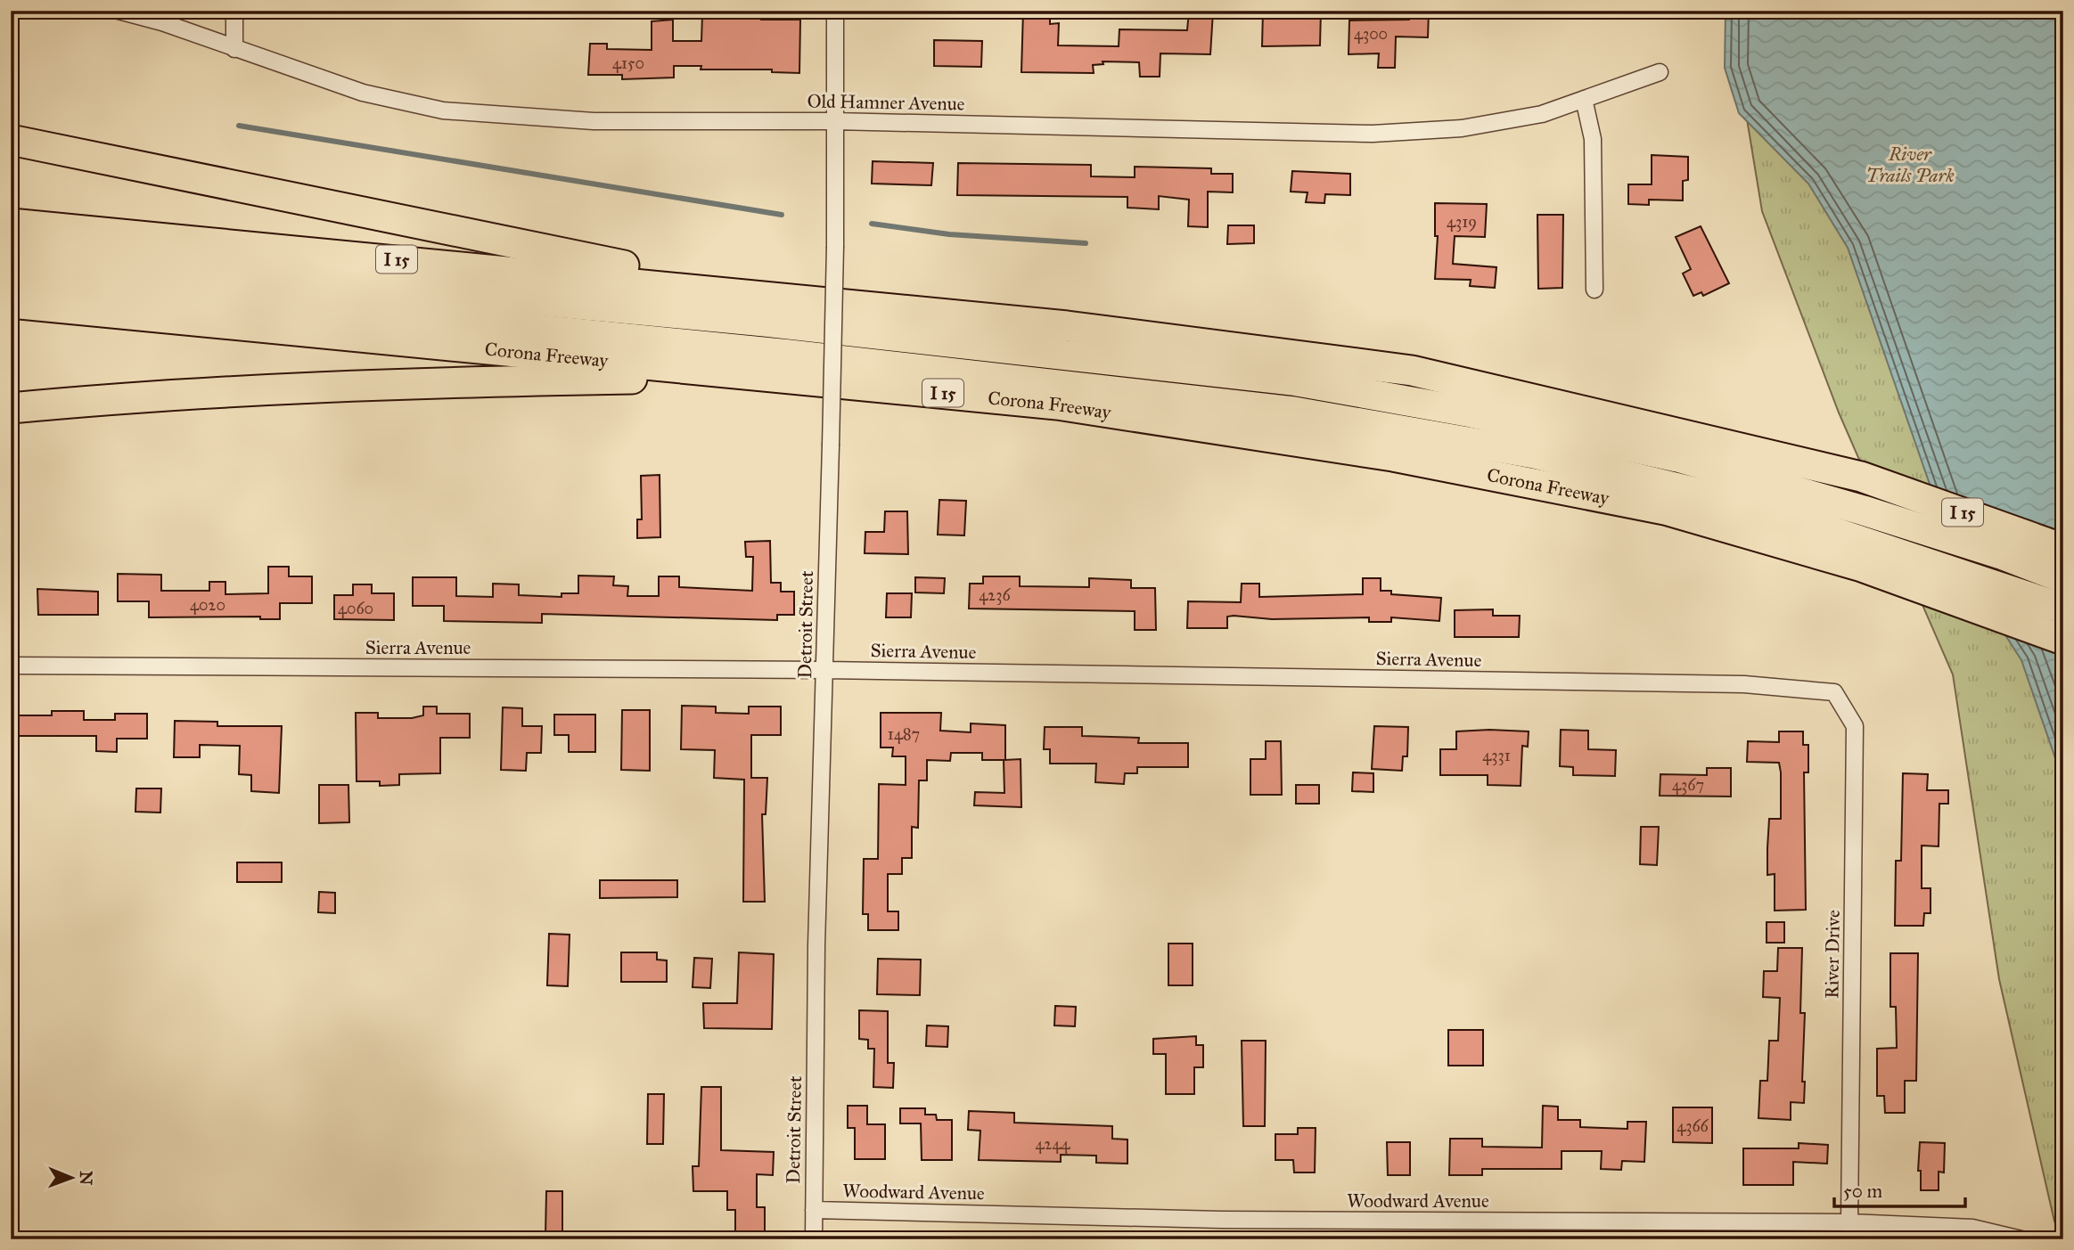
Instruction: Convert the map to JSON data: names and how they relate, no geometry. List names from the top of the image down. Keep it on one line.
{"streets":{"highway":["I 15","Corona Freeway"],"street":["Old Hamner Avenue","Detroit Street","Sierra Avenue","River Drive","Woodward Avenue"]},"crossings":[["Old Hamner Avenue","Detroit Street"],["Detroit Street","Sierra Avenue"],["Detroit Street","Woodward Avenue"],["Sierra Avenue","River Drive"],["River Drive","Woodward Avenue"]],"parks":["River Trails Park"],"house_numbers":["4300","4150","4319","4236","4020","4060","1487","4331","4367","4366","4244"],"scale_bar":"50 m","north":"right"}
